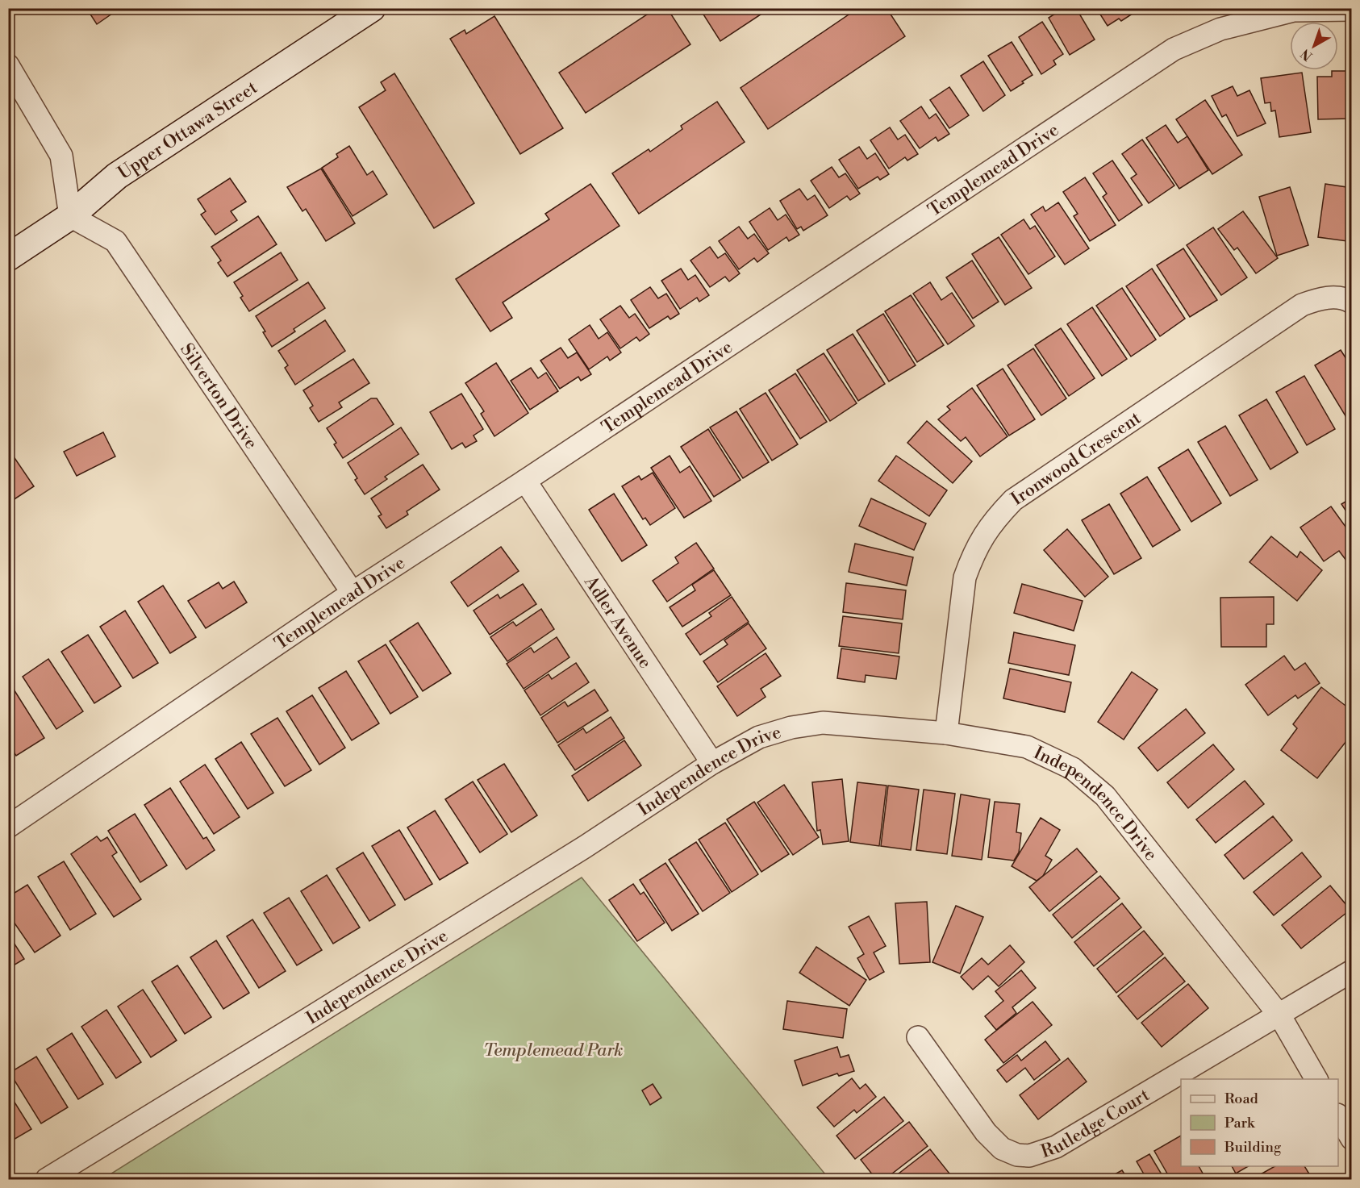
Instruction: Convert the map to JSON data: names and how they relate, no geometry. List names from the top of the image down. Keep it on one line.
{"streets":{"main road":["Upper Ottawa Street"],"street":["Templemead Drive","Silverton Drive","Ironwood Crescent","Adler Avenue","Independence Drive","Rutledge Court"]},"crossings":[["Upper Ottawa Street","Silverton Drive"],["Templemead Drive","Silverton Drive"],["Templemead Drive","Adler Avenue"],["Ironwood Crescent","Independence Drive"],["Adler Avenue","Independence Drive"],["Independence Drive","Rutledge Court"]],"parks":["Templemead Park"],"legend":["Road","Park","Building"],"north":"bottom left"}
